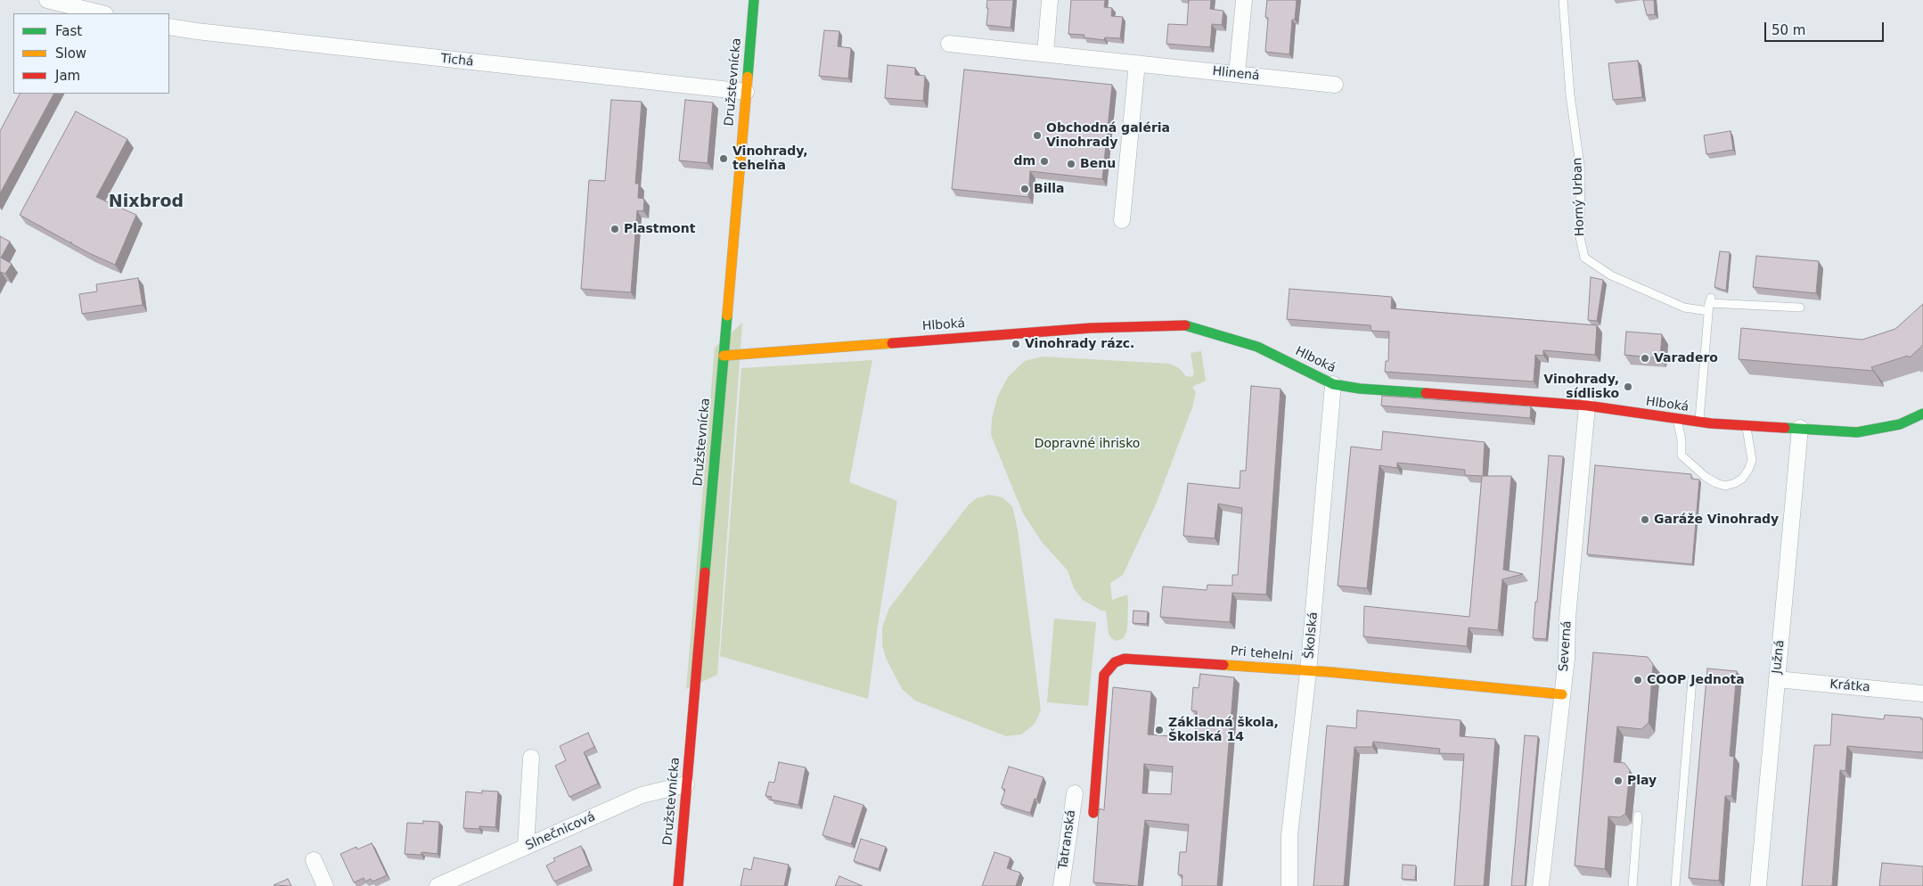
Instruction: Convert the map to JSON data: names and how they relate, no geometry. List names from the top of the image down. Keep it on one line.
{"streets":{"street":["Tichá","Hlinená","Družstevnícka","Hlboká","Školská","Severná","Pri tehelni","Južná","Krátka","Slnečnicová","Tatranská"],"lane":["Horný Urban"]},"crossings":[["Tichá","Družstevnícka"],["Družstevnícka","Hlboká"],["Družstevnícka","Slnečnicová"],["Hlboká","Školská"],["Hlboká","Severná"],["Hlboká","Južná"],["Školská","Pri tehelni"],["Severná","Pri tehelni"],["Južná","Krátka"]],"districts":["Nixbrod"],"parks":["Dopravné ihrisko"],"places":["Obchodná galéria Vinohrady","Vinohrady, tehelňa","dm","Benu","Billa","Plastmont","Vinohrady rázc.","Varadero","Vinohrady, sídlisko","Garáže Vinohrady","COOP Jednota","Základná škola, Školská 14","Play"],"legend":["Fast","Slow","Jam"],"scale_bar":"50 m"}
